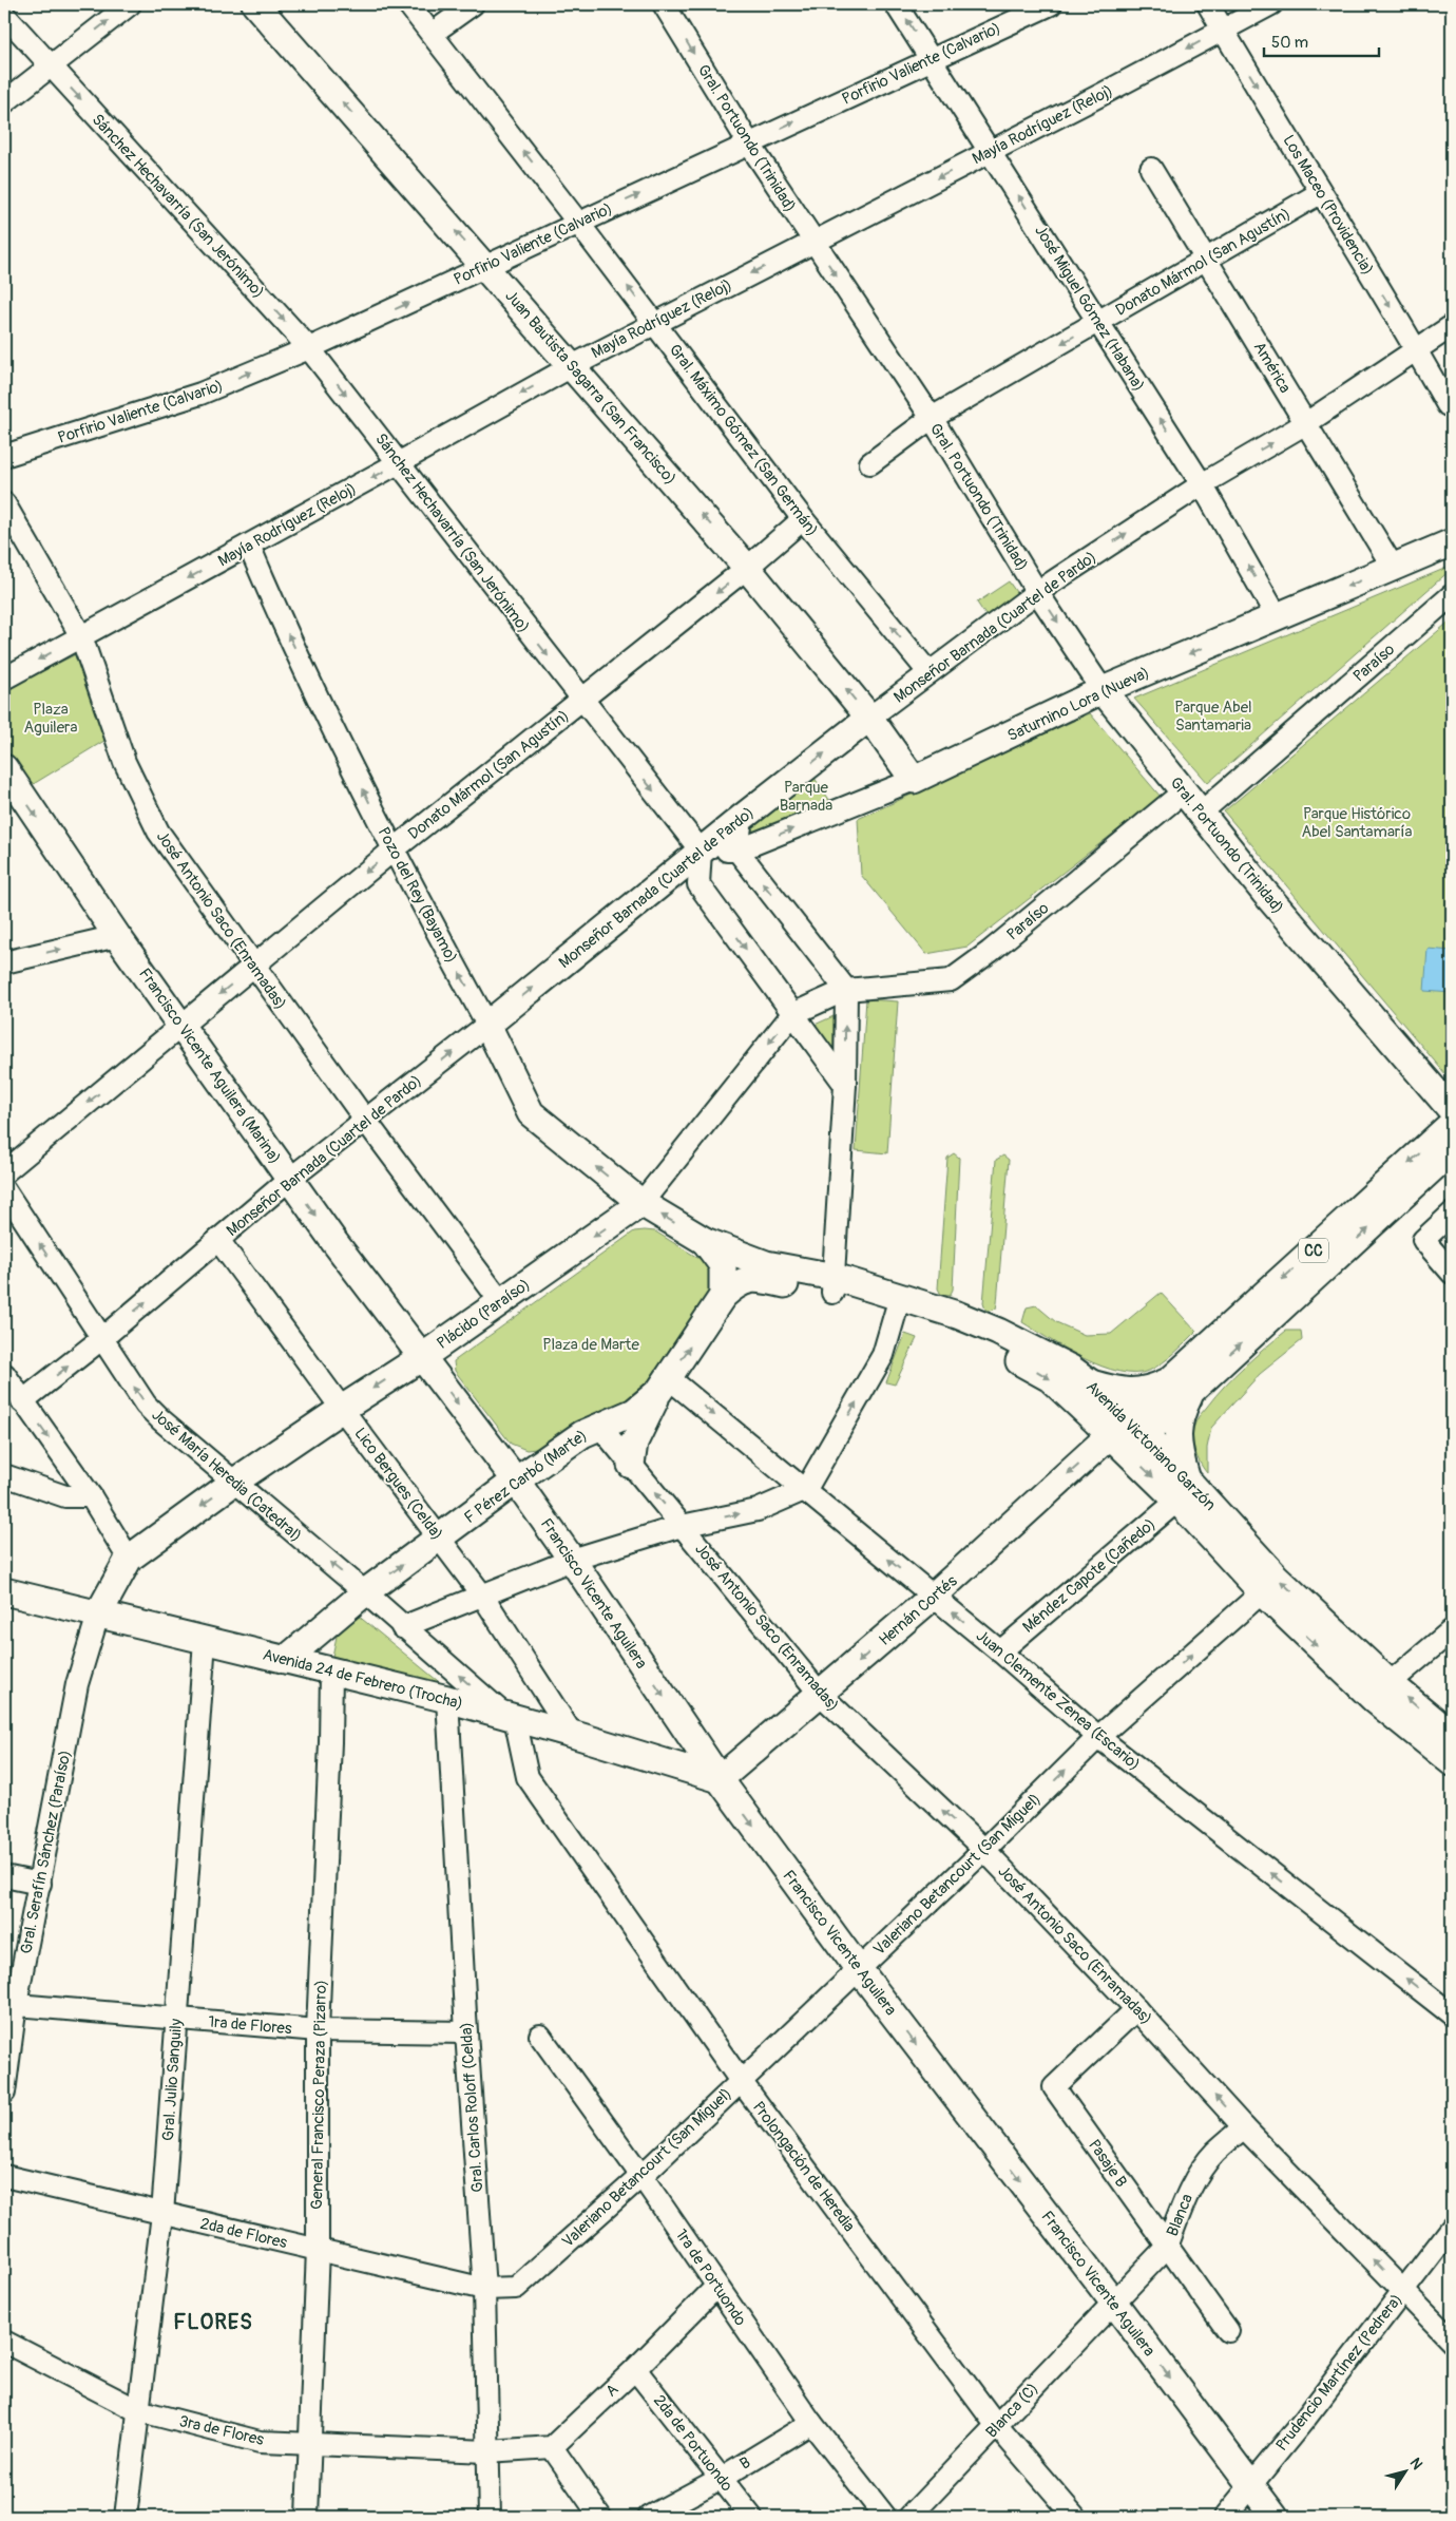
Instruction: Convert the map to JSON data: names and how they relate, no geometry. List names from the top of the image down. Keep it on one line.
{"streets":{"main road":["Gral. Portuondo (Trinidad)","Juan Bautista Sagarra (San Francisco)","Monseñor Barnada (Cuartel de Pardo)","Saturnino Lora (Nueva)","Pozo del Rey (Bayamo)","Francisco Vicente Aguilera (Marina)","CC","Plácido (Paraíso)","Avenida Victoriano Garzón","F Pérez Carbó (Marte)","Francisco Vicente Aguilera","Hernán Cortés","Avenida 24 de Febrero (Trocha)"],"street":["Porfirio Valiente (Calvario)","Mayía Rodríguez (Reloj)","Los Maceo (Providencia)","Sánchez Hechavarría (San Jerónimo)","Donato Mármol (San Agustín)","José Miguel Gómez (Habana)","América","Gral. Máximo Gómez (San Germán)","Paraíso","José Antonio Saco (Enramadas)","José María Heredia (Catedral)","Lico Bergues (Celda)","Méndez Capote (Cañedo)","Juan Clemente Zenea (Escario)","Gral. Serafín Sánchez (Paraíso)","Valeriano Betancourt (San Miguel)","1ra de Flores","Gral. Julio Sanguily","General Francisco Peraza (Pizarro)","Gral. Carlos Roloff (Celda)","Pasaje B","Prolongación de Heredia","Blanca","2da de Flores","1ra de Portuondo","Prudencio Martínez (Pedrera)","A","Blanca (C)","3ra de Flores","2da de Portuondo","B"]},"crossings":[["Porfirio Valiente (Calvario)","Gral. Portuondo (Trinidad)"],["Porfirio Valiente (Calvario)","Sánchez Hechavarría (San Jerónimo)"],["Porfirio Valiente (Calvario)","José Miguel Gómez (Habana)"],["Porfirio Valiente (Calvario)","Juan Bautista Sagarra (San Francisco)"],["Porfirio Valiente (Calvario)","Gral. Máximo Gómez (San Germán)"],["Mayía Rodríguez (Reloj)","Gral. Portuondo (Trinidad)"],["Mayía Rodríguez (Reloj)","Los Maceo (Providencia)"],["Mayía Rodríguez (Reloj)","Sánchez Hechavarría (San Jerónimo)"],["Mayía Rodríguez (Reloj)","José Miguel Gómez (Habana)"],["Mayía Rodríguez (Reloj)","Juan Bautista Sagarra (San Francisco)"],["Mayía Rodríguez (Reloj)","Gral. Máximo Gómez (San Germán)"],["Mayía Rodríguez (Reloj)","Pozo del Rey (Bayamo)"],["Mayía Rodríguez (Reloj)","José Antonio Saco (Enramadas)"],["Gral. Portuondo (Trinidad)","Donato Mármol (San Agustín)"],["Gral. Portuondo (Trinidad)","Monseñor Barnada (Cuartel de Pardo)"],["Gral. Portuondo (Trinidad)","Paraíso"],["Gral. Portuondo (Trinidad)","Saturnino Lora (Nueva)"],["Los Maceo (Providencia)","Donato Mármol (San Agustín)"],["Los Maceo (Providencia)","Monseñor Barnada (Cuartel de Pardo)"],["Sánchez Hechavarría (San Jerónimo)","Donato Mármol (San Agustín)"],["Sánchez Hechavarría (San Jerónimo)","Monseñor Barnada (Cuartel de Pardo)"],["Sánchez Hechavarría (San Jerónimo)","Saturnino Lora (Nueva)"],["Donato Mármol (San Agustín)","José Miguel Gómez (Habana)"],["Donato Mármol (San Agustín)","América"],["Donato Mármol (San Agustín)","Juan Bautista Sagarra (San Francisco)"],["Donato Mármol (San Agustín)","Gral. Máximo Gómez (San Germán)"],["Donato Mármol (San Agustín)","Pozo del Rey (Bayamo)"],["Donato Mármol (San Agustín)","José Antonio Saco (Enramadas)"],["Donato Mármol (San Agustín)","Francisco Vicente Aguilera (Marina)"],["José Miguel Gómez (Habana)","Monseñor Barnada (Cuartel de Pardo)"],["José Miguel Gómez (Habana)","Saturnino Lora (Nueva)"],["América","Monseñor Barnada (Cuartel de Pardo)"],["América","Saturnino Lora (Nueva)"],["Juan Bautista Sagarra (San Francisco)","Monseñor Barnada (Cuartel de Pardo)"],["Juan Bautista Sagarra (San Francisco)","Saturnino Lora (Nueva)"],["Gral. Máximo Gómez (San Germán)","Monseñor Barnada (Cuartel de Pardo)"],["Monseñor Barnada (Cuartel de Pardo)","Saturnino Lora (Nueva)"],["Monseñor Barnada (Cuartel de Pardo)","Pozo del Rey (Bayamo)"],["Monseñor Barnada (Cuartel de Pardo)","José Antonio Saco (Enramadas)"],["Monseñor Barnada (Cuartel de Pardo)","Francisco Vicente Aguilera (Marina)"],["Monseñor Barnada (Cuartel de Pardo)","José María Heredia (Catedral)"],["Monseñor Barnada (Cuartel de Pardo)","Lico Bergues (Celda)"],["Paraíso","Plácido (Paraíso)"],["Pozo del Rey (Bayamo)","Plácido (Paraíso)"],["Pozo del Rey (Bayamo)","Avenida Victoriano Garzón"],["José Antonio Saco (Enramadas)","Plácido (Paraíso)"],["José Antonio Saco (Enramadas)","F Pérez Carbó (Marte)"],["José Antonio Saco (Enramadas)","Hernán Cortés"],["José Antonio Saco (Enramadas)","Valeriano Betancourt (San Miguel)"],["José Antonio Saco (Enramadas)","Pasaje B"],["José Antonio Saco (Enramadas)","Blanca"],["José Antonio Saco (Enramadas)","Prudencio Martínez (Pedrera)"],["Francisco Vicente Aguilera (Marina)","Plácido (Paraíso)"],["Francisco Vicente Aguilera (Marina)","Francisco Vicente Aguilera"],["CC","Avenida Victoriano Garzón"],["CC","Hernán Cortés"],["Plácido (Paraíso)","Avenida Victoriano Garzón"],["Plácido (Paraíso)","José María Heredia (Catedral)"],["Plácido (Paraíso)","Lico Bergues (Celda)"],["Plácido (Paraíso)","Francisco Vicente Aguilera"],["Plácido (Paraíso)","Avenida 24 de Febrero (Trocha)"],["Plácido (Paraíso)","Gral. Serafín Sánchez (Paraíso)"],["Avenida Victoriano Garzón","F Pérez Carbó (Marte)"],["Avenida Victoriano Garzón","Méndez Capote (Cañedo)"],["Avenida Victoriano Garzón","Hernán Cortés"],["Avenida Victoriano Garzón","Valeriano Betancourt (San Miguel)"],["José María Heredia (Catedral)","F Pérez Carbó (Marte)"],["José María Heredia (Catedral)","Avenida 24 de Febrero (Trocha)"],["José María Heredia (Catedral)","Prolongación de Heredia"],["F Pérez Carbó (Marte)","Lico Bergues (Celda)"],["F Pérez Carbó (Marte)","Francisco Vicente Aguilera"],["F Pérez Carbó (Marte)","Avenida 24 de Febrero (Trocha)"],["F Pérez Carbó (Marte)","Juan Clemente Zenea (Escario)"],["Lico Bergues (Celda)","Avenida 24 de Febrero (Trocha)"],["Méndez Capote (Cañedo)","Juan Clemente Zenea (Escario)"],["Francisco Vicente Aguilera","Hernán Cortés"],["Francisco Vicente Aguilera","Avenida 24 de Febrero (Trocha)"],["Francisco Vicente Aguilera","Valeriano Betancourt (San Miguel)"],["Francisco Vicente Aguilera","Blanca"],["Francisco Vicente Aguilera","Prudencio Martínez (Pedrera)"],["Francisco Vicente Aguilera","Blanca (C)"],["Hernán Cortés","Avenida 24 de Febrero (Trocha)"],["Hernán Cortés","Juan Clemente Zenea (Escario)"],["Avenida 24 de Febrero (Trocha)","Gral. Serafín Sánchez (Paraíso)"],["Avenida 24 de Febrero (Trocha)","Gral. Julio Sanguily"],["Avenida 24 de Febrero (Trocha)","General Francisco Peraza (Pizarro)"],["Avenida 24 de Febrero (Trocha)","Gral. Carlos Roloff (Celda)"],["Avenida 24 de Febrero (Trocha)","Prolongación de Heredia"],["Juan Clemente Zenea (Escario)","Valeriano Betancourt (San Miguel)"],["Gral. Serafín Sánchez (Paraíso)","1ra de Flores"],["Valeriano Betancourt (San Miguel)","Gral. Carlos Roloff (Celda)"],["Valeriano Betancourt (San Miguel)","Prolongación de Heredia"],["Valeriano Betancourt (San Miguel)","2da de Flores"],["Valeriano Betancourt (San Miguel)","1ra de Portuondo"],["1ra de Flores","Gral. Julio Sanguily"],["1ra de Flores","General Francisco Peraza (Pizarro)"],["1ra de Flores","Gral. Carlos Roloff (Celda)"],["Gral. Julio Sanguily","2da de Flores"],["Gral. Julio Sanguily","3ra de Flores"],["General Francisco Peraza (Pizarro)","2da de Flores"],["General Francisco Peraza (Pizarro)","3ra de Flores"],["Gral. Carlos Roloff (Celda)","2da de Flores"],["Gral. Carlos Roloff (Celda)","3ra de Flores"],["Pasaje B","Blanca"],["Prolongación de Heredia","Blanca (C)"],["Blanca","Blanca (C)"],["1ra de Portuondo","A"],["1ra de Portuondo","B"],["A","2da de Portuondo"],["2da de Portuondo","B"]],"one_way":["Porfirio Valiente (Calvario)","Mayía Rodríguez (Reloj)","Gral. Portuondo (Trinidad)","Los Maceo (Providencia)","Sánchez Hechavarría (San Jerónimo)","Donato Mármol (San Agustín)","José Miguel Gómez (Habana)","Juan Bautista Sagarra (San Francisco)","Gral. Máximo Gómez (San Germán)","Monseñor Barnada (Cuartel de Pardo)","Pozo del Rey (Bayamo)","Francisco Vicente Aguilera (Marina)","Plácido (Paraíso)","Francisco Vicente Aguilera","Hernán Cortés","Valeriano Betancourt (San Miguel)"],"districts":["FLORES"],"parks":["Parque Abel Santamaria","Plaza Aguilera","Parque Barnada","Parque Histórico Abel Santamaría","Plaza de Marte"],"scale_bar":"50 m","north":"top right"}
